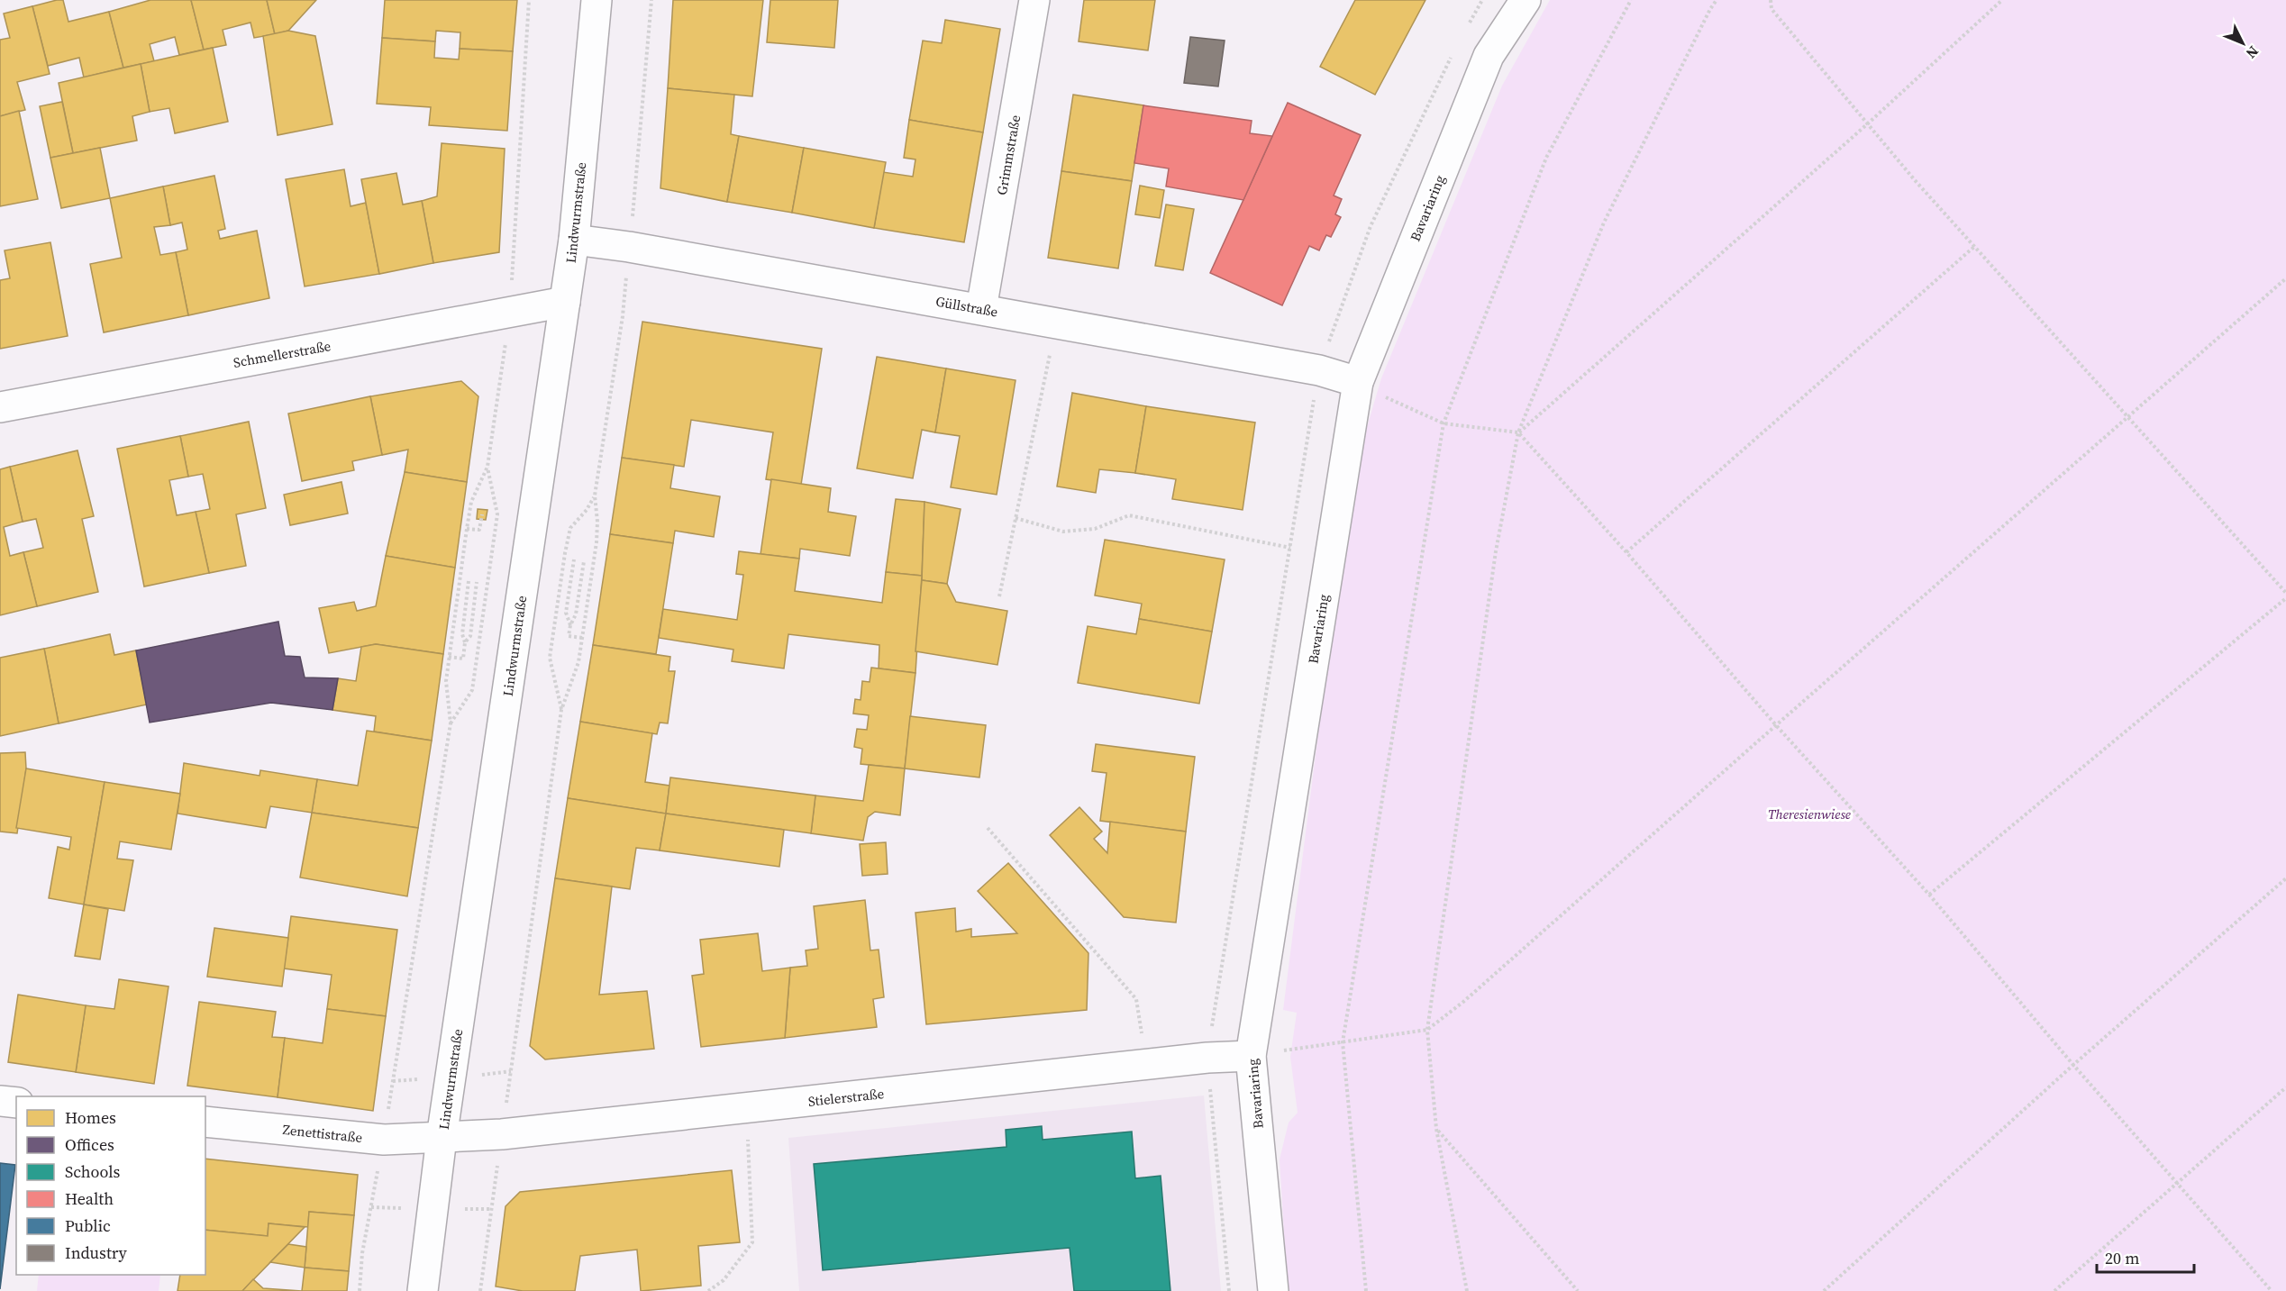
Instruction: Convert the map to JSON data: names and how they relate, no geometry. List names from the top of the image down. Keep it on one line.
{"streets":{"street":["Grimmstraße","Bavariaring","Lindwurmstraße","Güllstraße","Schmellerstraße","Stielerstraße","Zenettistraße"]},"crossings":[["Grimmstraße","Güllstraße"],["Bavariaring","Güllstraße"],["Bavariaring","Stielerstraße"],["Lindwurmstraße","Güllstraße"],["Lindwurmstraße","Schmellerstraße"],["Lindwurmstraße","Stielerstraße"],["Lindwurmstraße","Zenettistraße"],["Stielerstraße","Zenettistraße"]],"parks":["Theresienwiese"],"legend":["Homes","Offices","Schools","Health","Public","Industry"],"scale_bar":"20 m","north":"bottom right"}
